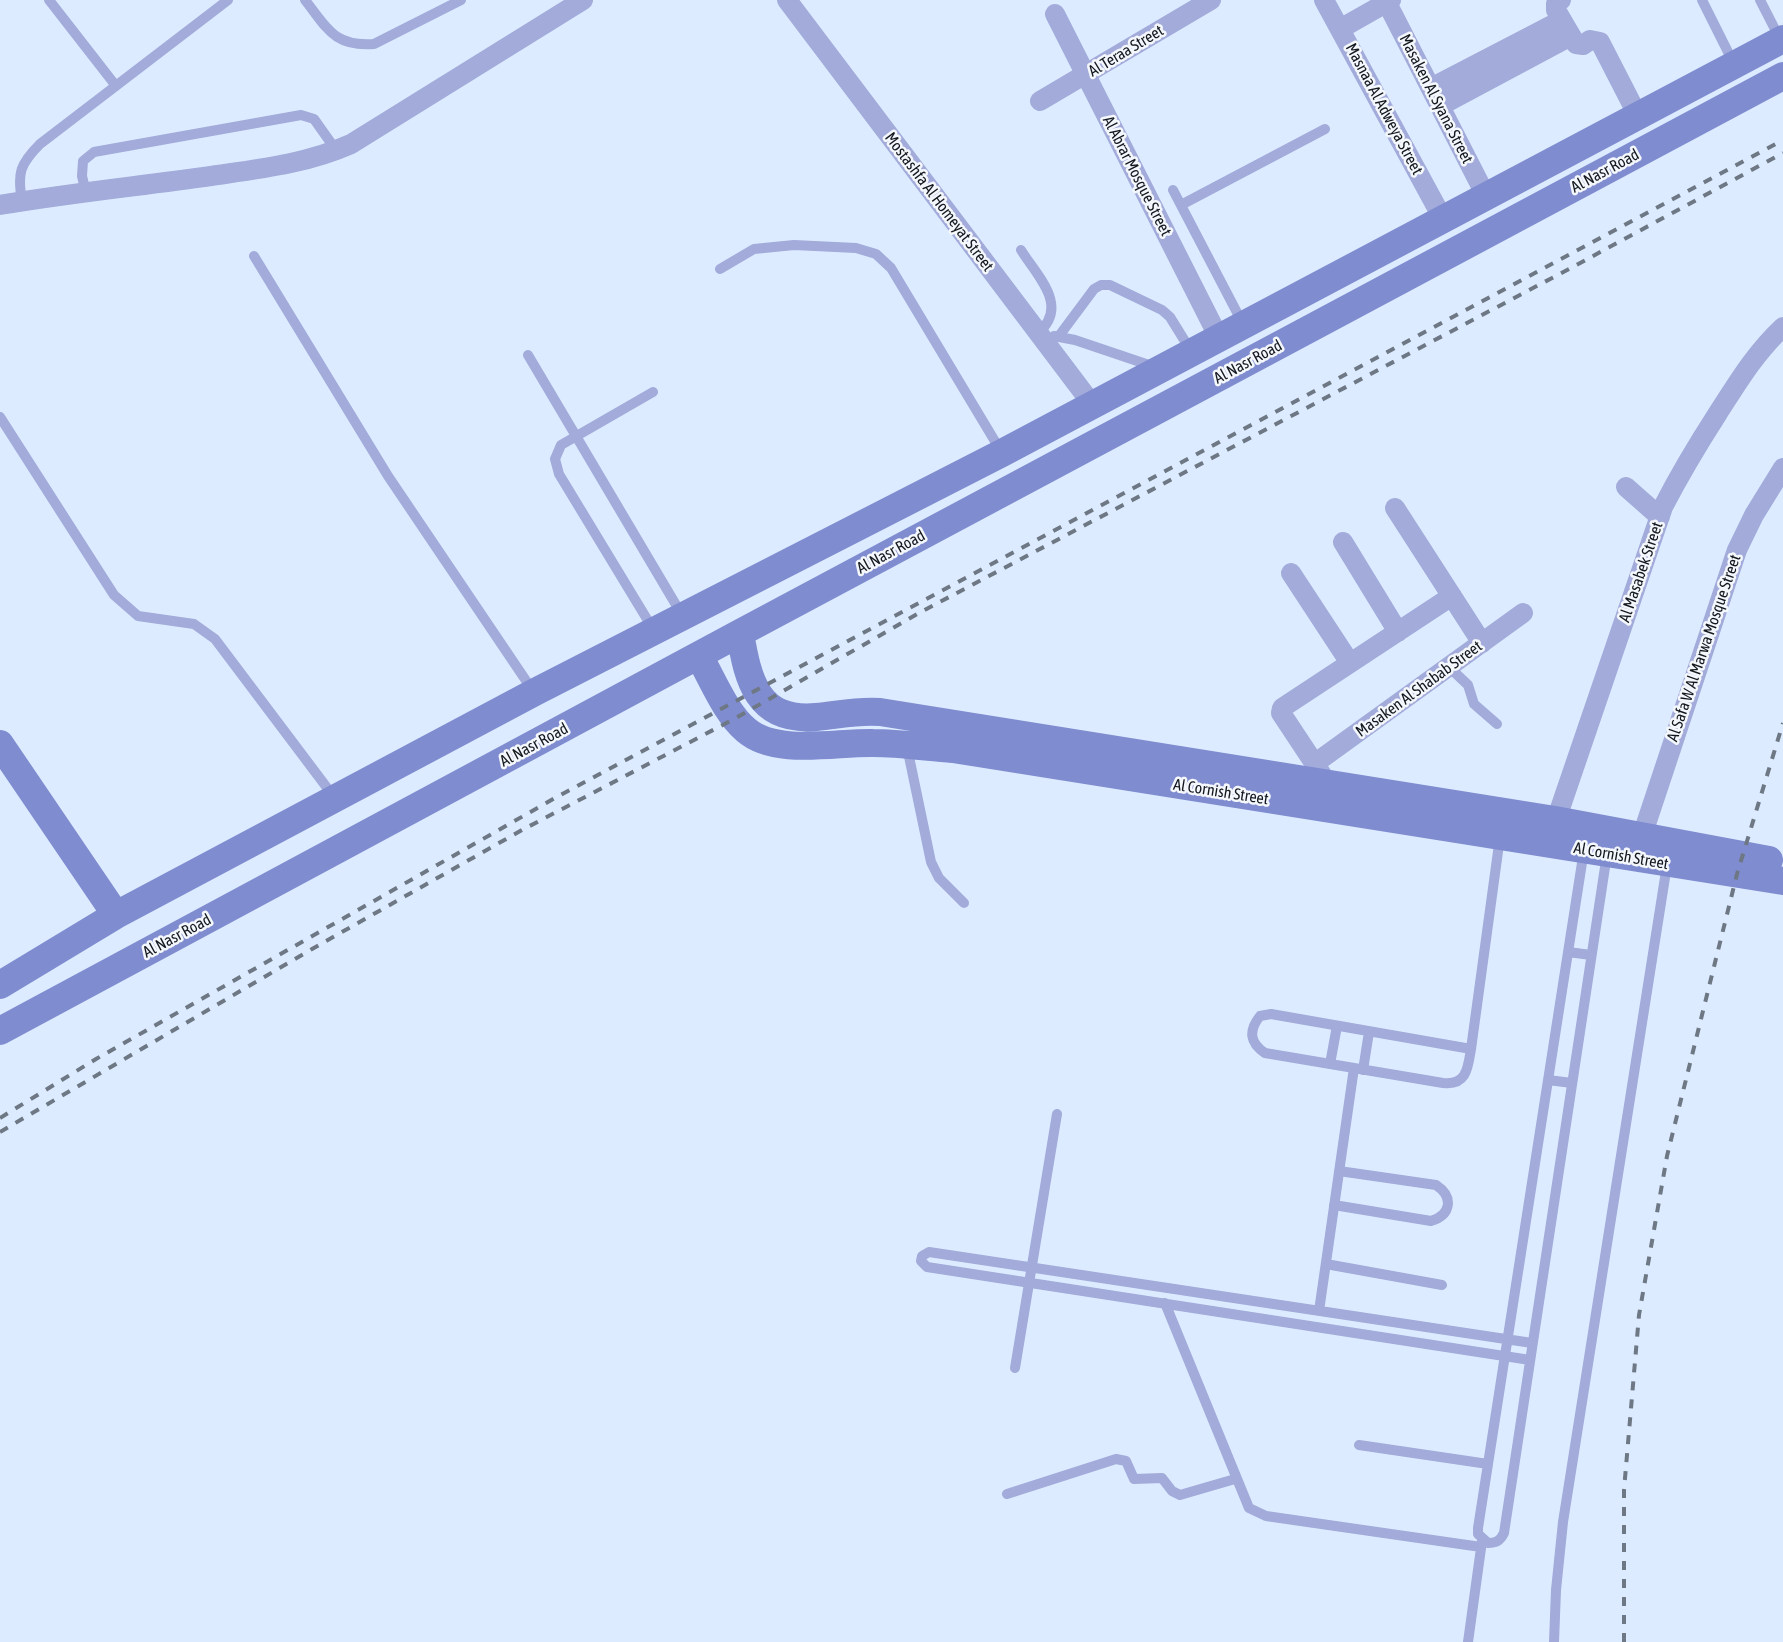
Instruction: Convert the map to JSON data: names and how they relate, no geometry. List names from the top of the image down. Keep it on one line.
{"streets":{"main road":["Al Nasr Road","Al Cornish Street"],"street":["Al Teraa Street","Masaken Al Syana Street","Masnaa Al Adweya Street","Al Abrar Mosque Street","Mostashfa Al Homeyat Street","Al Masabek Street","Al Safa W Al Marwa Mosque Street","Masaken Al Shabab Street"]},"crossings":[["Al Teraa Street","Al Abrar Mosque Street"],["Masaken Al Syana Street","Al Nasr Road"],["Masnaa Al Adweya Street","Al Nasr Road"],["Al Nasr Road","Al Abrar Mosque Street"],["Al Nasr Road","Mostashfa Al Homeyat Street"],["Al Nasr Road","Al Cornish Street"],["Al Masabek Street","Al Cornish Street"],["Al Safa W Al Marwa Mosque Street","Al Cornish Street"],["Masaken Al Shabab Street","Al Cornish Street"]]}
